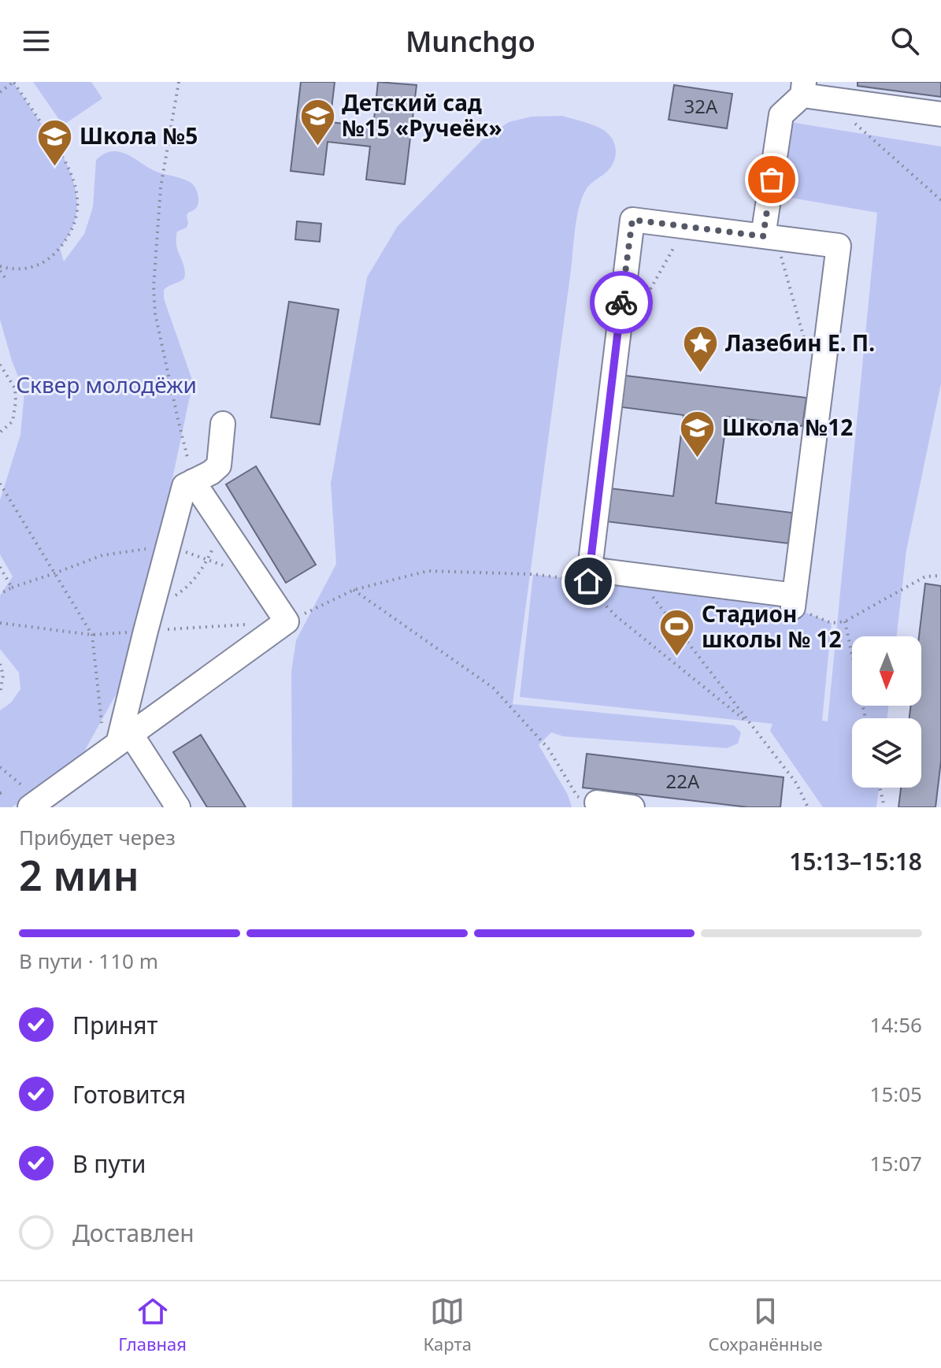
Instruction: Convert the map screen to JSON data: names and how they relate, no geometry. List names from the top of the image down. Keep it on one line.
{"parks":["Сквер молодёжи"],"places":{"school or university":["Детский сад №15 «Ручеёк»","Школа №5","Школа №12"],"place":["Лазебин Е. П."],"sports":["Стадион школы № 12"]},"house_numbers":["32А","22А"],"north":"bottom","page":{"header":"Munchgo","heading":["2 мин","Прибудет через","15:13–15:18"],"bar":"В пути · 110 m","list":[["Принят","14:56"],["Готовится","15:05"],["В пути","15:07"],"Доставлен"],"tabs":["Главная","Карта","Сохранённые"]}}
